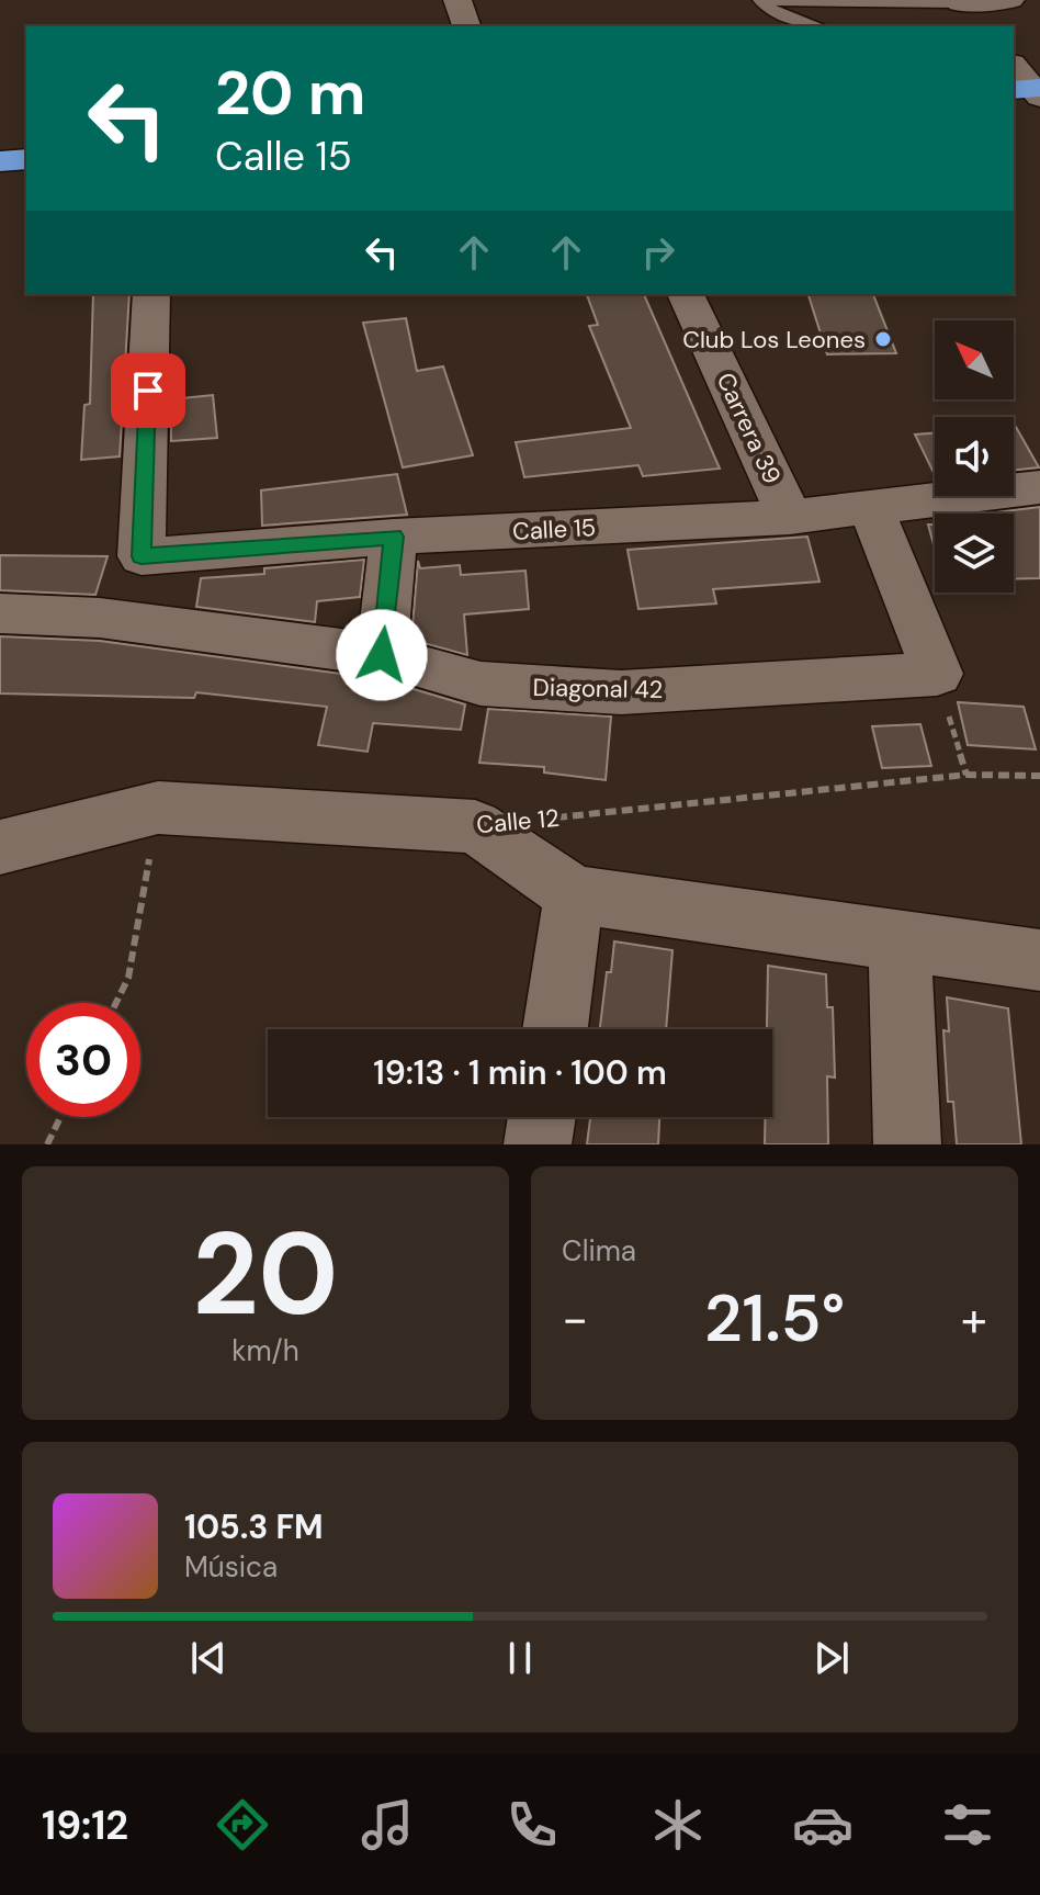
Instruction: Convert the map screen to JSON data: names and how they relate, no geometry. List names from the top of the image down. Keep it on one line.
{"streets":{"street":["Carrera 39","Calle 15","Diagonal 42","Calle 12"]},"crossings":[["Carrera 39","Calle 15"]],"places":["Club Los Leones"],"north":"top left","page":{"turn":["20 m","Calle 15"],"limit":"30","trip":"19:13 · 1 min · 100 m","tile":[["20","km/h"],"Clima"],"heat":["−","21.5°","+"],"song":["105.3 FM","Música"],"tabs":"19:12"}}
